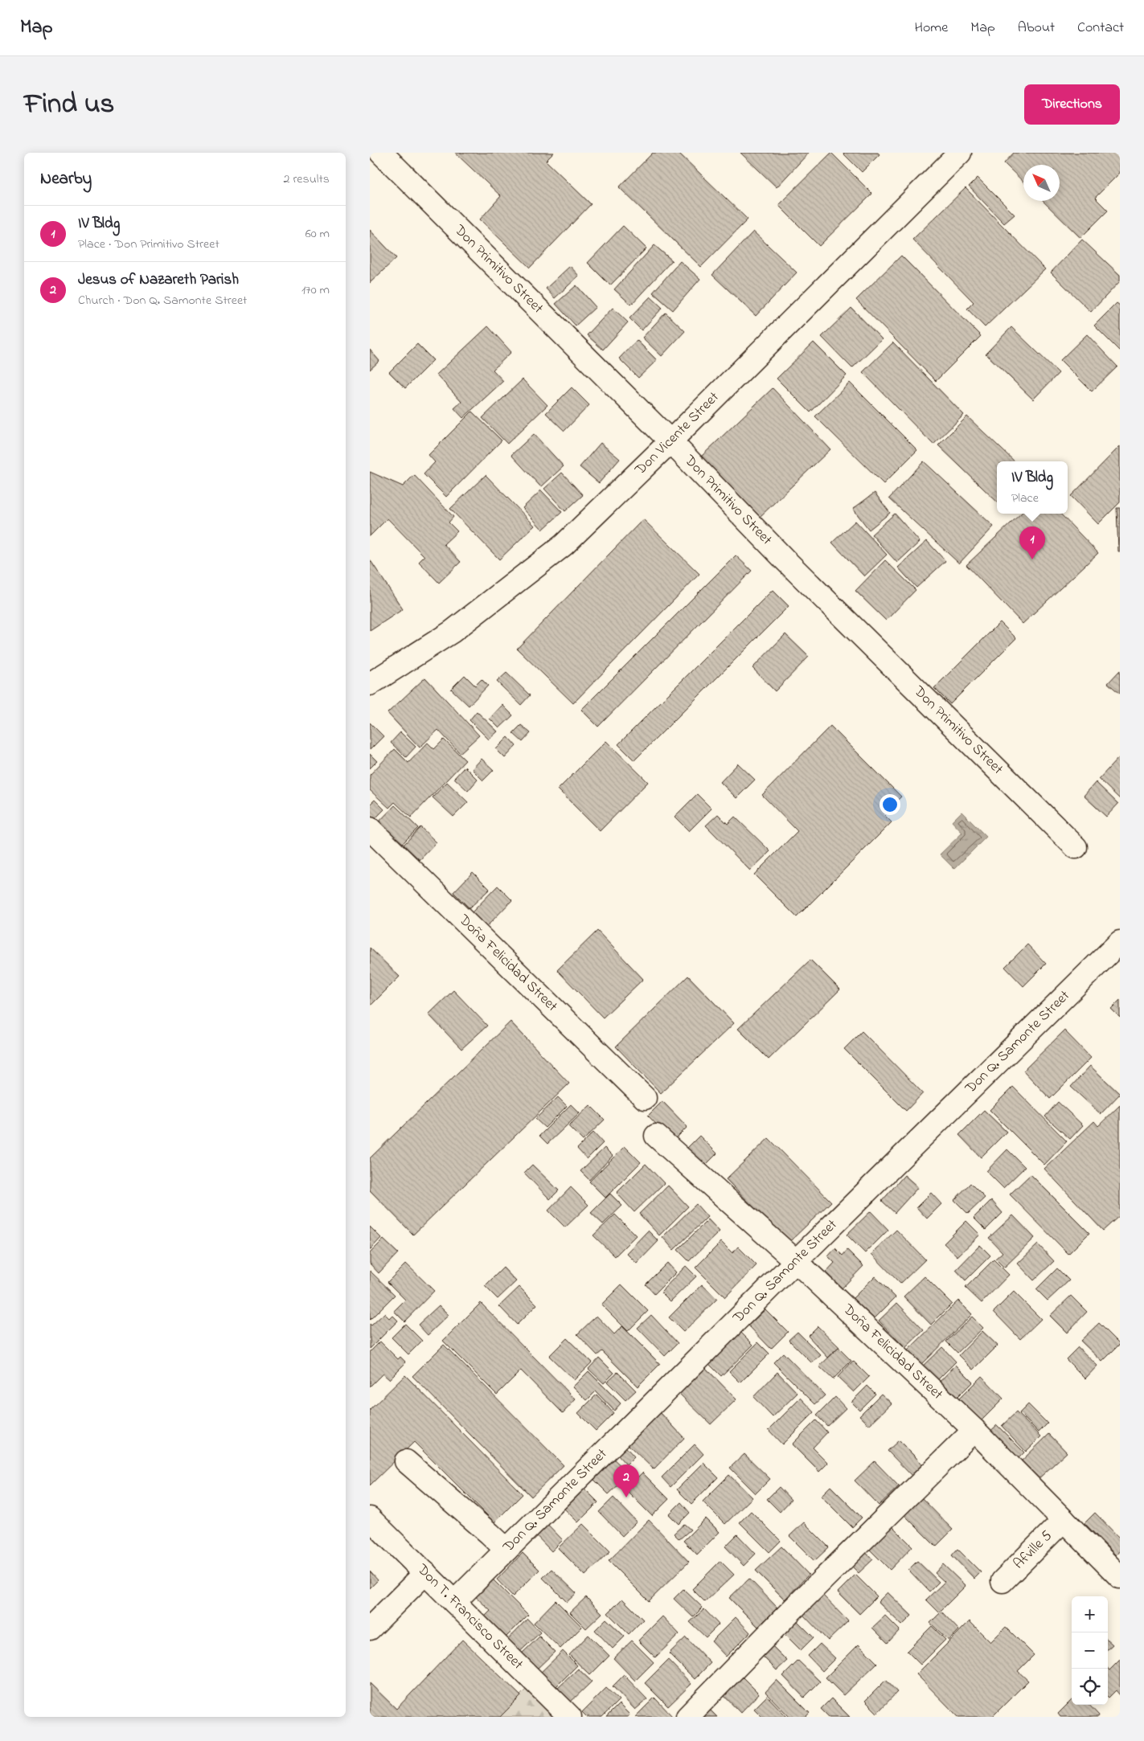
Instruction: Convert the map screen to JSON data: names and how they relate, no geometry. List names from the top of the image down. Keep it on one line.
{"streets":{"street":["Don Primitivo Street","Don Vicente Street","Doña Felicidad Street","Don Q. Samonte Street","Afville 5","Don T. Francisco Street"]},"crossings":[["Don Primitivo Street","Don Vicente Street"],["Doña Felicidad Street","Don Q. Samonte Street"],["Doña Felicidad Street","Afville 5"],["Don Q. Samonte Street","Don T. Francisco Street"]],"north":"top left","page":{"header":"Map","nav":["Home","Map","About","Contact"],"title":"Find us","buttons":"Directions","heading":["Nearby","2 results"],"list":[{"mark":"1","name":"IV Bldg","note":"Place · Don Primitivo Street","value":"60 m"},{"mark":"2","name":"Jesus of Nazareth Parish","note":"Church · Don Q. Samonte Street","value":"170 m"}],"popup":["IV Bldg","Place"],"pins":["1","2"],"map_buttons":["+","−"]}}
